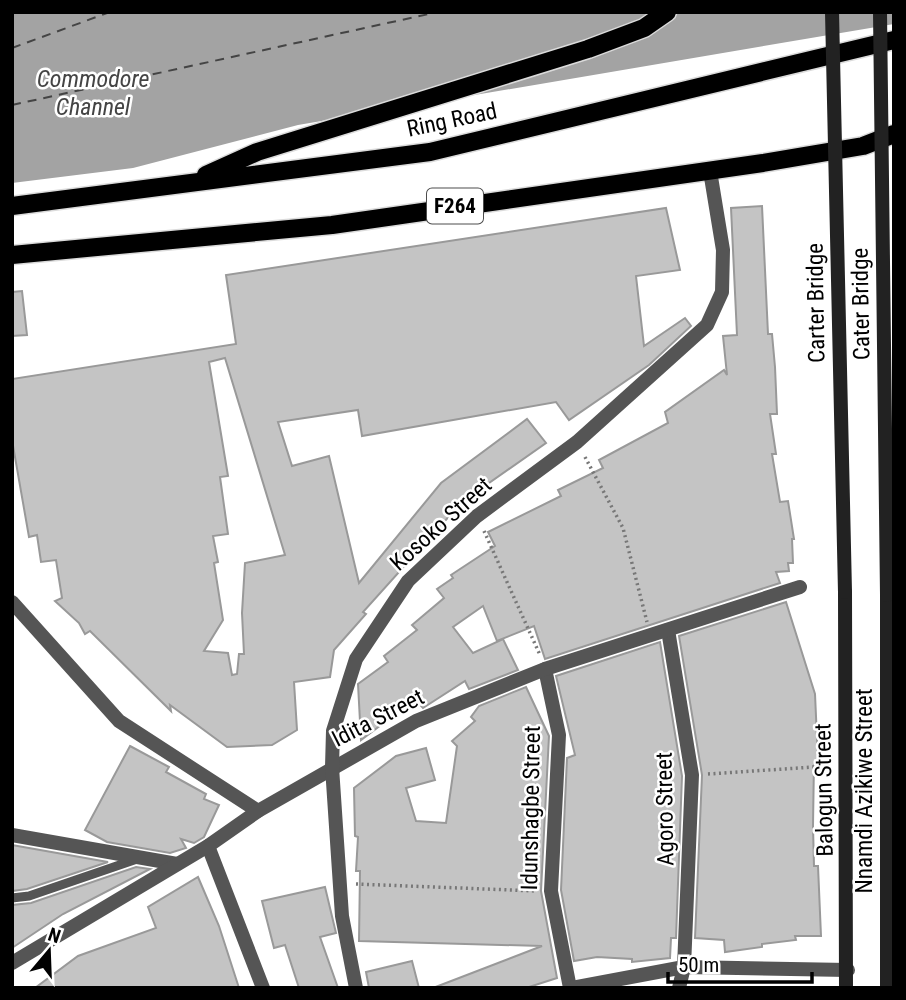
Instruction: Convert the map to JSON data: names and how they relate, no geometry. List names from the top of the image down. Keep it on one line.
{"streets":{"main road":["Ring Road","F264","Carter Bridge","Cater Bridge","Balogun Street","Nnamdi Azikiwe Street"],"street":["Kosoko Street","Idita Street","Idunshagbe Street","Agoro Street"]},"crossings":[["F264","Kosoko Street"],["Carter Bridge","Balogun Street"],["Cater Bridge","Nnamdi Azikiwe Street"],["Kosoko Street","Idita Street"],["Idita Street","Idunshagbe Street"],["Idita Street","Agoro Street"]],"water":["Commodore Channel"],"scale_bar":"50 m","north":"top"}
